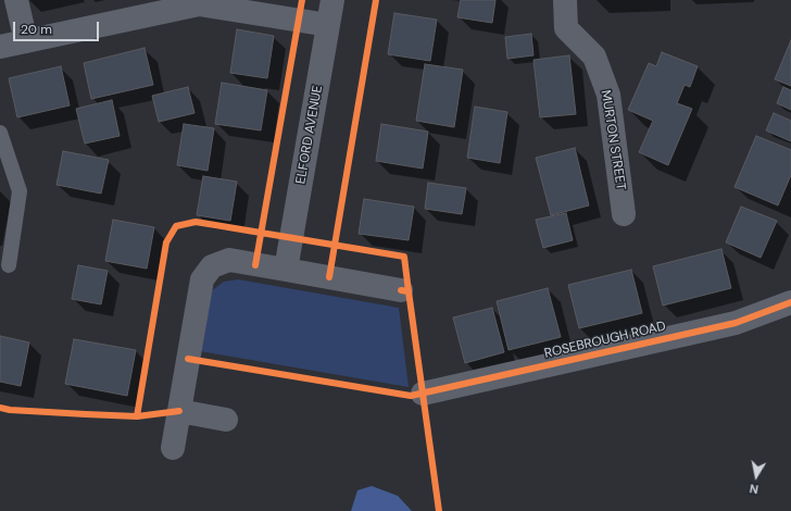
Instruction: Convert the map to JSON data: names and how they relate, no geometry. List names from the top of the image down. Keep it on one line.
{"streets":{"street":["ELFORD AVENUE","MURTON STREET","ROSEBROUGH ROAD"]},"scale_bar":"20 m","north":"bottom"}
